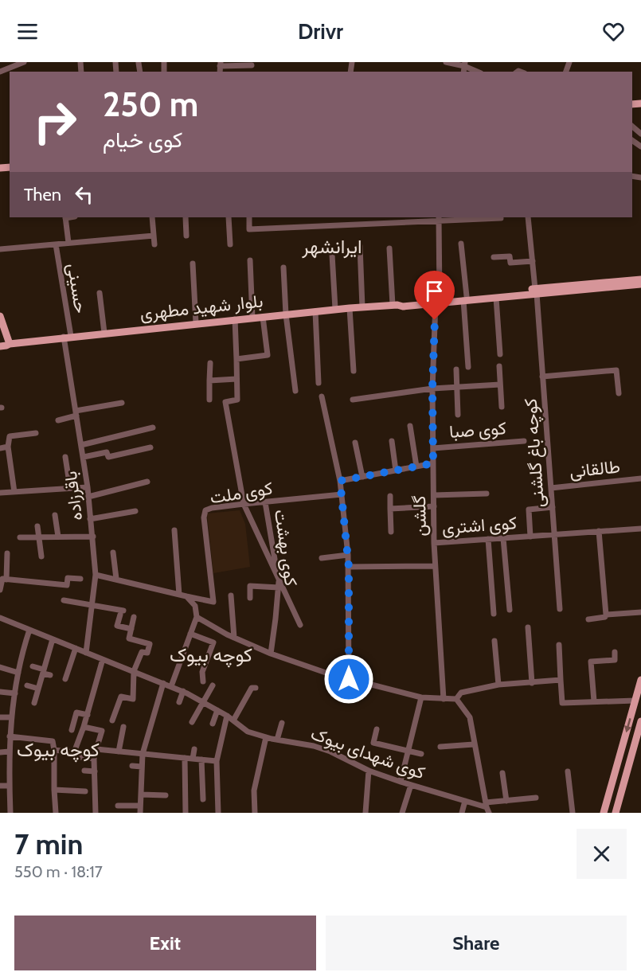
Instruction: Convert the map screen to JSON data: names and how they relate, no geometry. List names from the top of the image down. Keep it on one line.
{"streets":{"main road":["بلوار شهید مطهری"],"street":["حسینی","کوی صبا","کوچه باغ گلشنی","طالقانی","کوی ملت","باقرزاده","گلشن","کوی اشتری","کوی بهشت","کوی شهدای بیوک"]},"crossings":[["حسینی","بلوار شهید مطهری"],["حسینی","باقرزاده"],["بلوار شهید مطهری","کوچه باغ گلشنی"],["بلوار شهید مطهری","باقرزاده"],["بلوار شهید مطهری","گلشن"],["کوی صبا","گلشن"],["کوچه باغ گلشنی","طالقانی"],["کوچه باغ گلشنی","کوی اشتری"],["کوی ملت","کوی بهشت"],["باقرزاده","کوی شهدای بیوک"],["گلشن","کوی اشتری"]],"districts":["ایرانشهر","کوچه بیوک","کوچه بیوک"],"page":{"header":"Drivr","turn":["250 m","کوی خیام"],"then":"Then","heading":["7 min","550 m · 18:17"],"buttons":["Exit","Share"]}}
